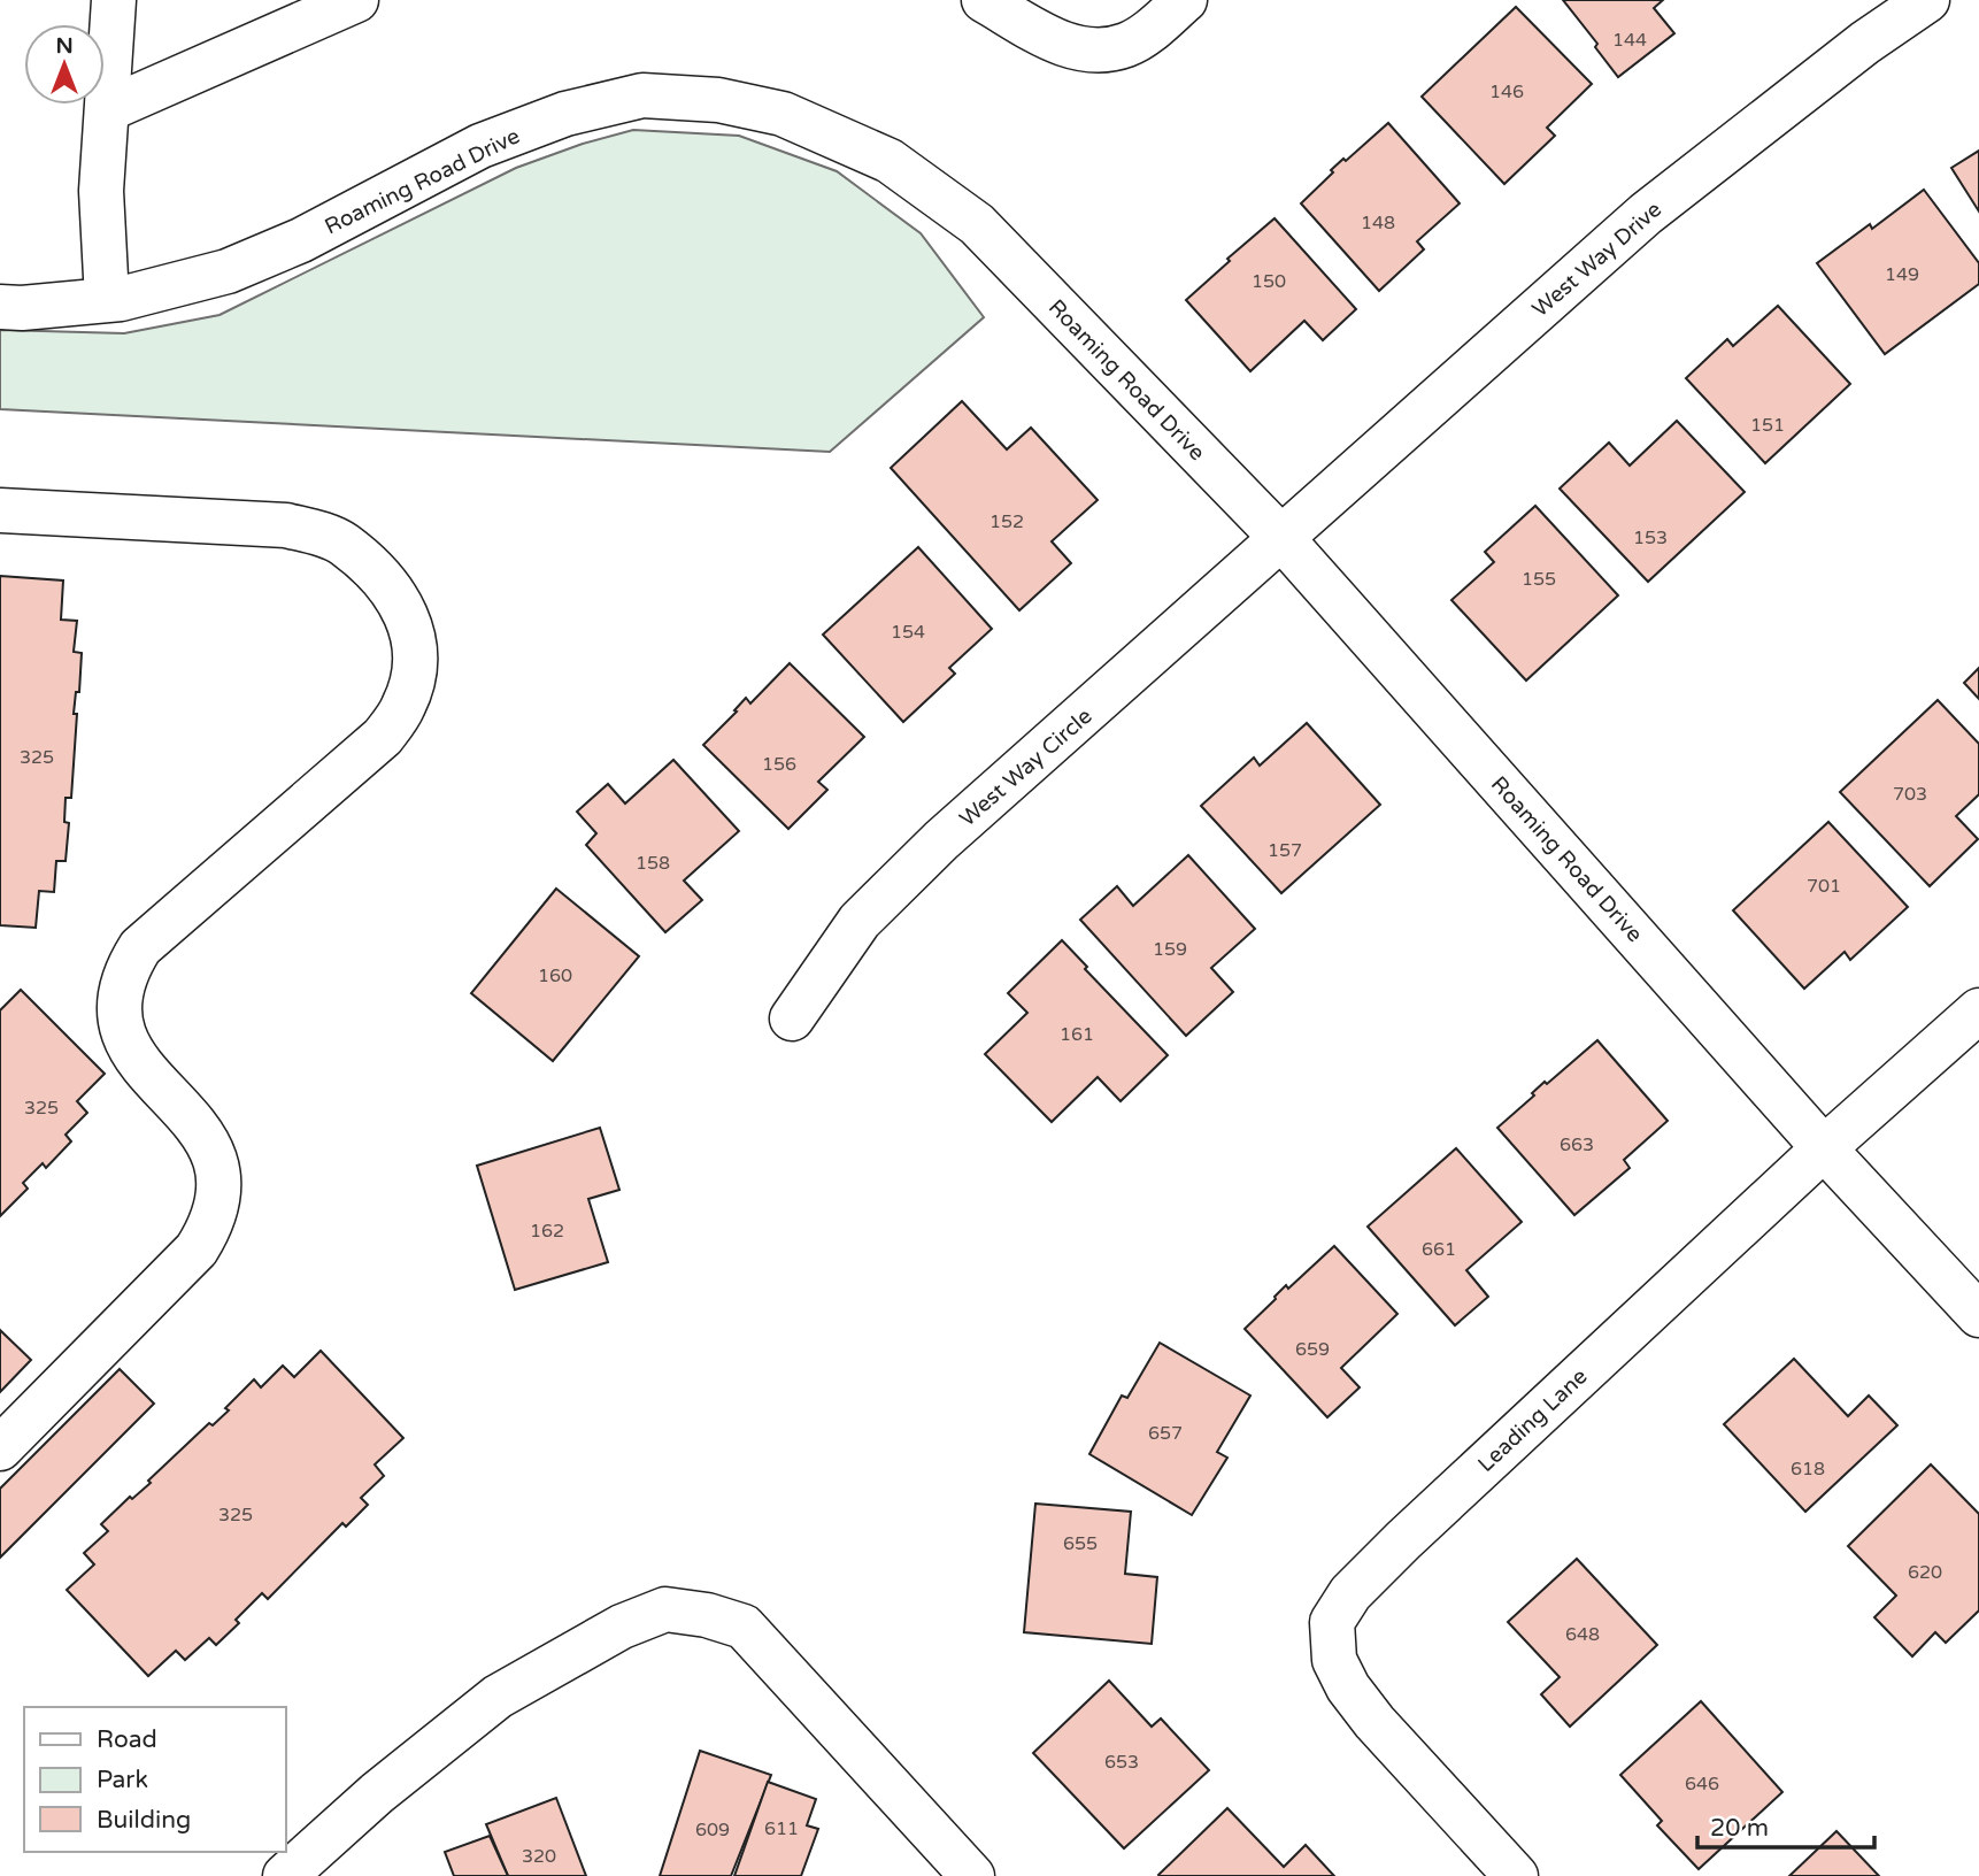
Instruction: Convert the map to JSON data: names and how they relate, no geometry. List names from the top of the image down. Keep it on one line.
{"streets":{"street":["Roaming Road Drive","West Way Drive","West Way Circle","Leading Lane"]},"crossings":[["Roaming Road Drive","West Way Drive"],["Roaming Road Drive","West Way Circle"],["Roaming Road Drive","Leading Lane"],["West Way Drive","West Way Circle"]],"house_numbers":["144","146","148","149","150","151","152","153","155","154","325","156","703","157","158","701","159","160","161","325","663","162","661","659","657","618","325","655","620","648","653","646","611","609","320"],"legend":["Road","Park","Building"],"scale_bar":"20 m","north":"top"}
